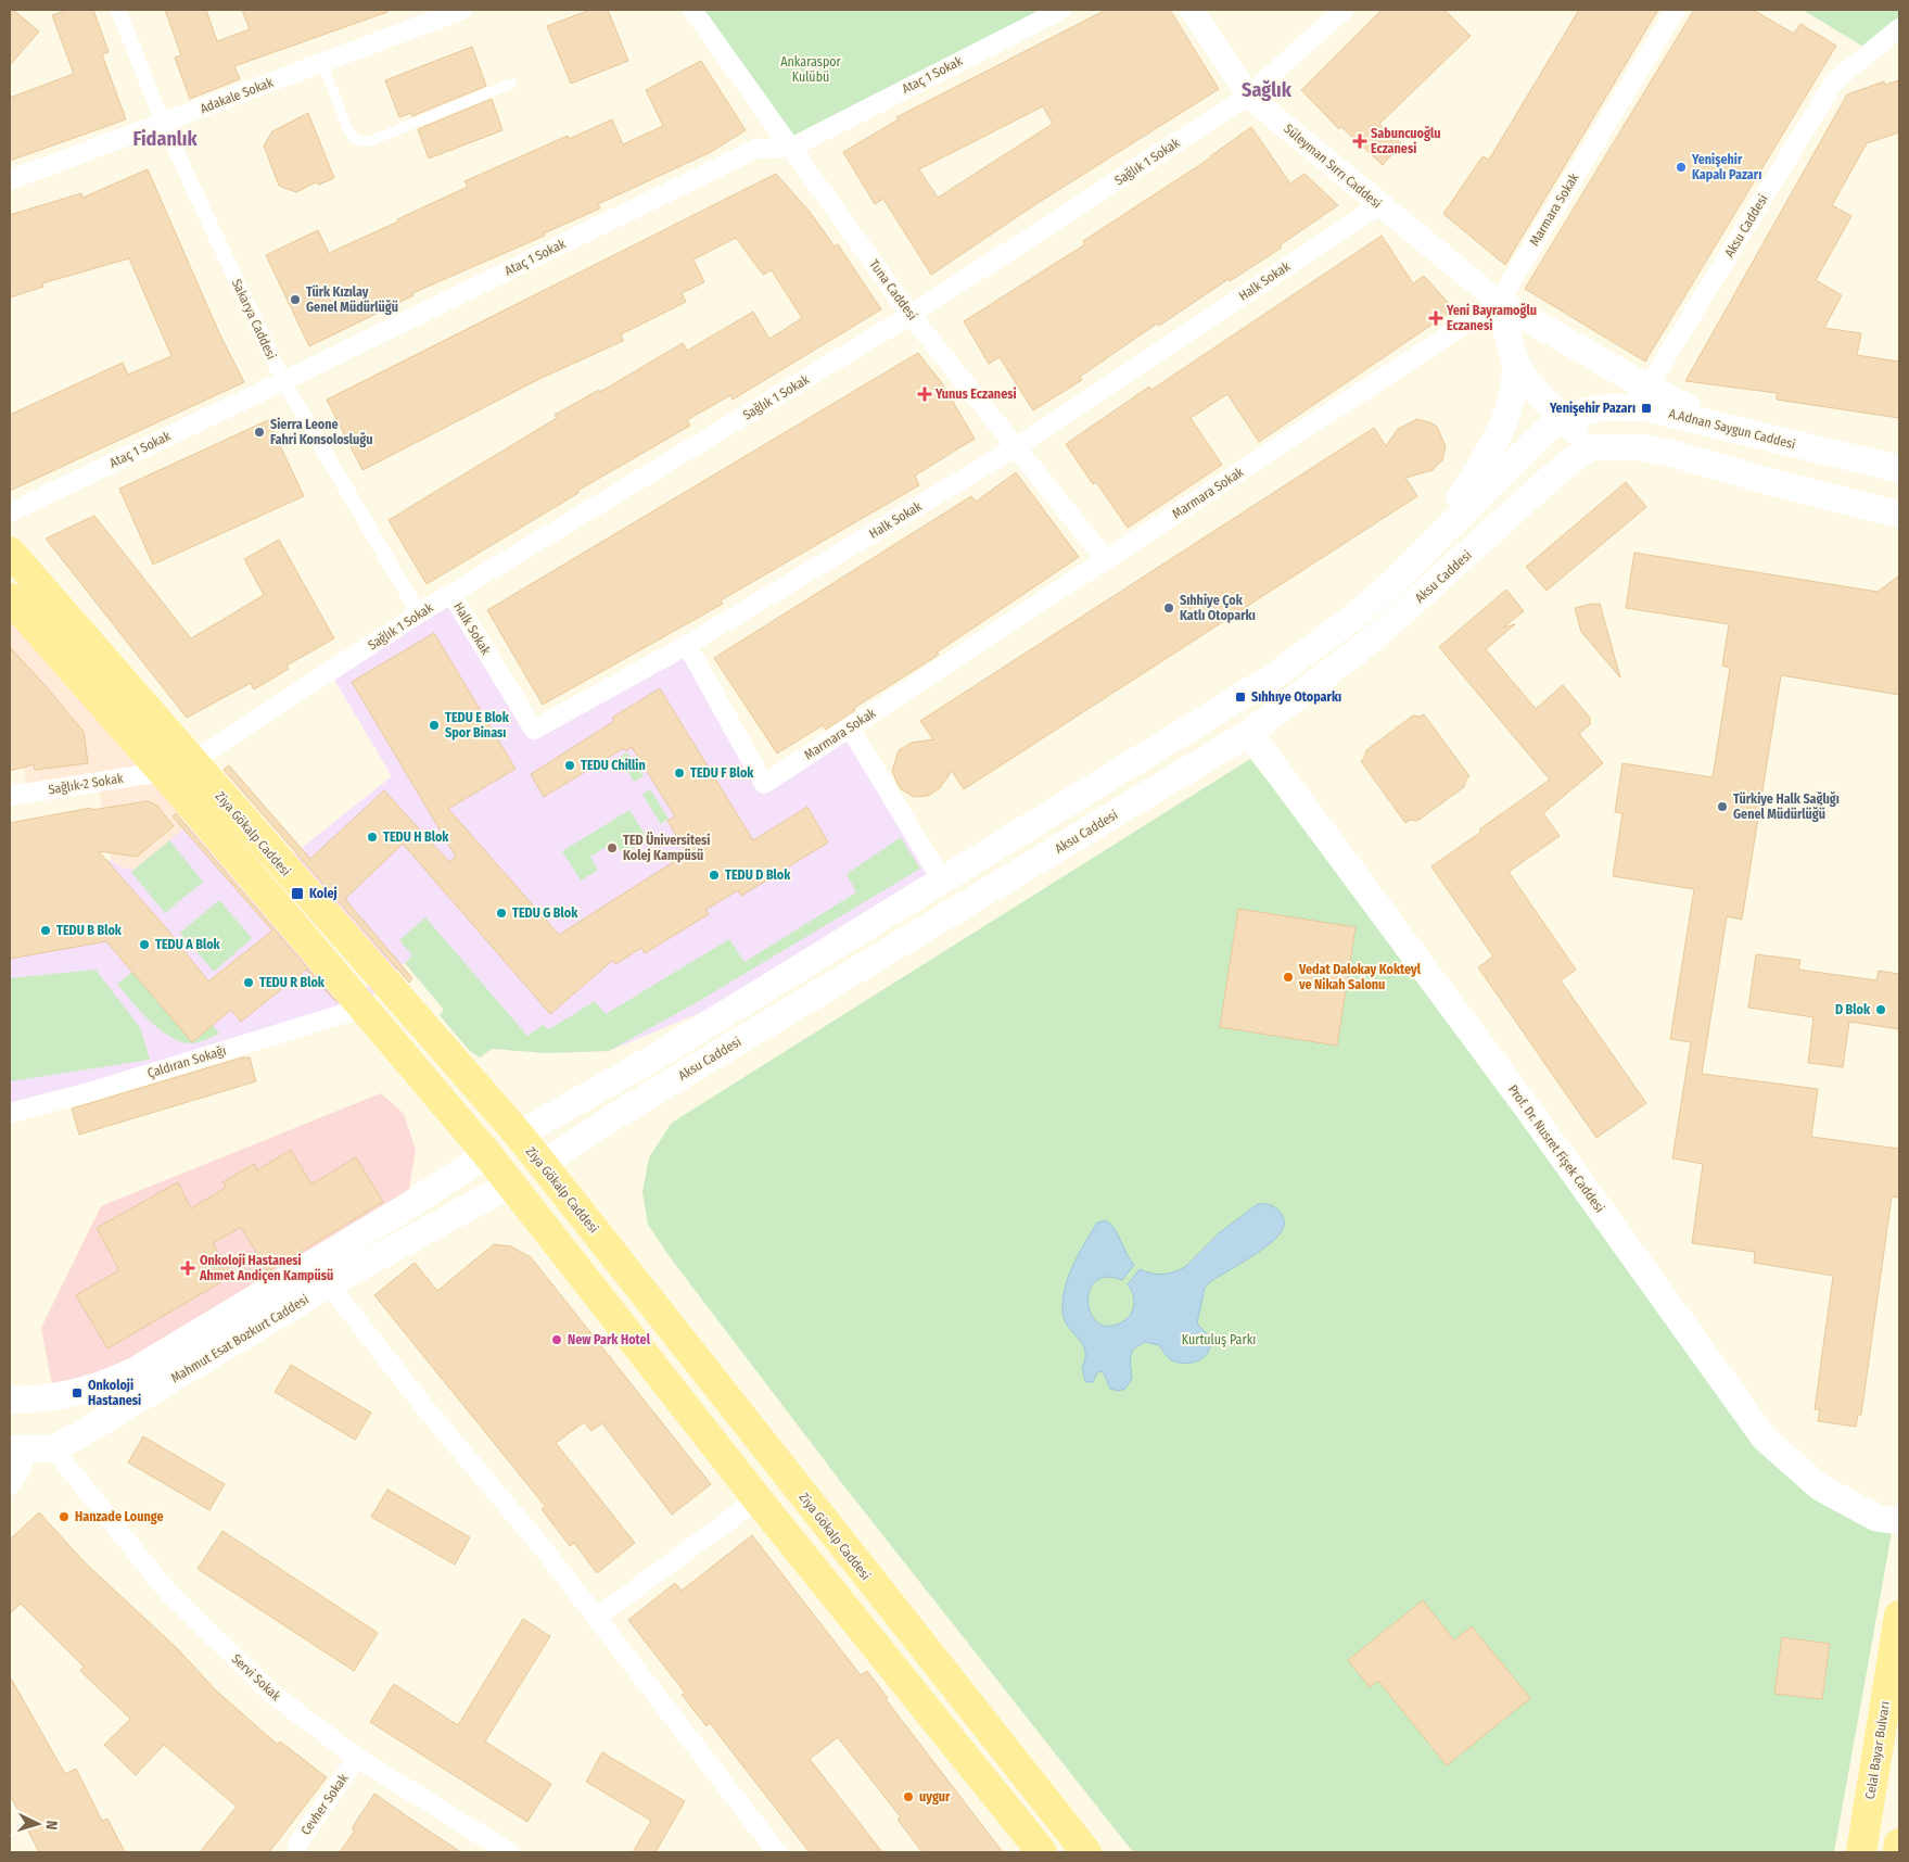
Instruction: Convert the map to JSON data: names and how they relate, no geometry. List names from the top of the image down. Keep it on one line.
{"streets":{"main road":["Aksu Caddesi","A.Adnan Saygun Caddesi","Ziya Gökalp Caddesi","Prof. Dr. Nusret Fişek Caddesi","Mahmut Esat Bozkurt Caddesi","Celal Bayar Bulvarı"],"street":["Ataç 1 Sokak","Adakale Sokak","Sağlık 1 Sokak","Süleyman Sırrı Caddesi","Marmara Sokak","Halk Sokak","Tuna Caddesi","Sakarya Caddesi","Sağlık-2 Sokak","Çaldıran Sokağı","Servi Sokak","Cevher Sokak"]},"crossings":[["Ataç 1 Sokak","Tuna Caddesi"],["Ataç 1 Sokak","Sakarya Caddesi"],["Adakale Sokak","Sakarya Caddesi"],["Sağlık 1 Sokak","Süleyman Sırrı Caddesi"],["Sağlık 1 Sokak","Halk Sokak"],["Sağlık 1 Sokak","Tuna Caddesi"],["Sağlık 1 Sokak","Sakarya Caddesi"],["Sağlık 1 Sokak","Ziya Gökalp Caddesi"],["Süleyman Sırrı Caddesi","Marmara Sokak"],["Süleyman Sırrı Caddesi","Halk Sokak"],["Marmara Sokak","Halk Sokak"],["Marmara Sokak","Tuna Caddesi"],["Aksu Caddesi","Ziya Gökalp Caddesi"],["Aksu Caddesi","Prof. Dr. Nusret Fişek Caddesi"],["Halk Sokak","Tuna Caddesi"],["Sağlık-2 Sokak","Ziya Gökalp Caddesi"],["Ziya Gökalp Caddesi","Çaldıran Sokağı"],["Ziya Gökalp Caddesi","Mahmut Esat Bozkurt Caddesi"],["Mahmut Esat Bozkurt Caddesi","Servi Sokak"],["Servi Sokak","Cevher Sokak"]],"districts":["Sağlık","Fidanlık"],"parks":["Ankaraspor Kulübü","Kurtuluş Parkı"],"places":{"health":["Sabuncuoğlu Eczanesi","Yeni Bayramoğlu Eczanesi","Yunus Eczanesi","Onkoloji Hastanesi Ahmet Andiçen Kampüsü"],"other":["Yenişehir Kapalı Pazarı","Türk Kızılay Genel Müdürlüğü","Sierra Leone Fahri Konsolosluğu","Sıhhiye Çok Katlı Otoparkı","TEDU E Blok Spor Binası","TEDU Chillin","TEDU F Blok","Türkiye Halk Sağlığı Genel Müdürlüğü","TEDU H Blok","TED Üniversitesi Kolej Kampüsü","TEDU D Blok","TEDU G Blok","TEDU B Blok","TEDU A Blok","Vedat Dalokay Kokteyl ve Nikah Salonu","TEDU R Blok","D Blok","New Park Hotel","Hanzade Lounge","uygur"],"transit":["Yenişehir Pazarı","Sıhhıye Otoparkı","Kolej","Onkoloji Hastanesi"]},"north":"right"}
